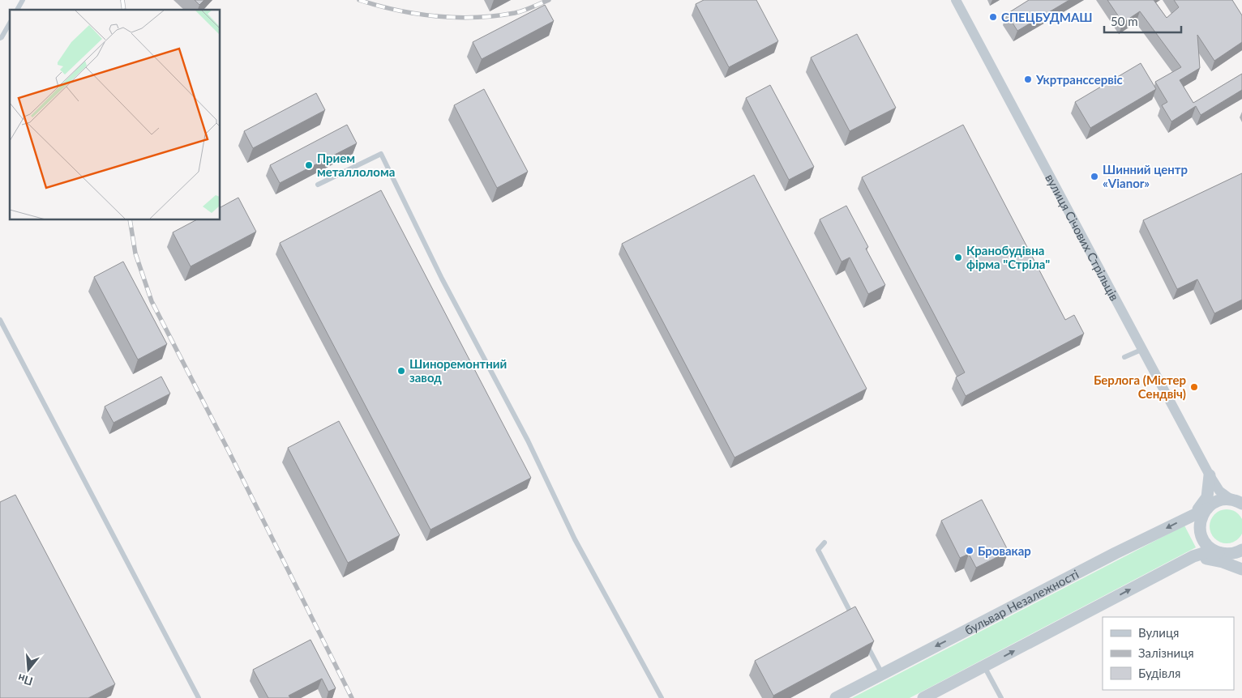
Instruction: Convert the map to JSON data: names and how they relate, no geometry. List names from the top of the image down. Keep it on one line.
{"streets":{"street":["вулиця Січових Стрільців","бульвар Незалежності"]},"crossings":[["вулиця Січових Стрільців","бульвар Незалежності"]],"places":["СПЕЦБУДМАШ","Укртранссервіс","Прием металлолома","Шинний центр «Vianor»","Кранобудівна фірма \"Стріла\"","Шиноремонтний завод","Берлога (Містер Сендвіч)","Бровакар"],"legend":["Вулиця","Залізниця","Будівля"],"scale_bar":"50 m","north":"bottom"}
